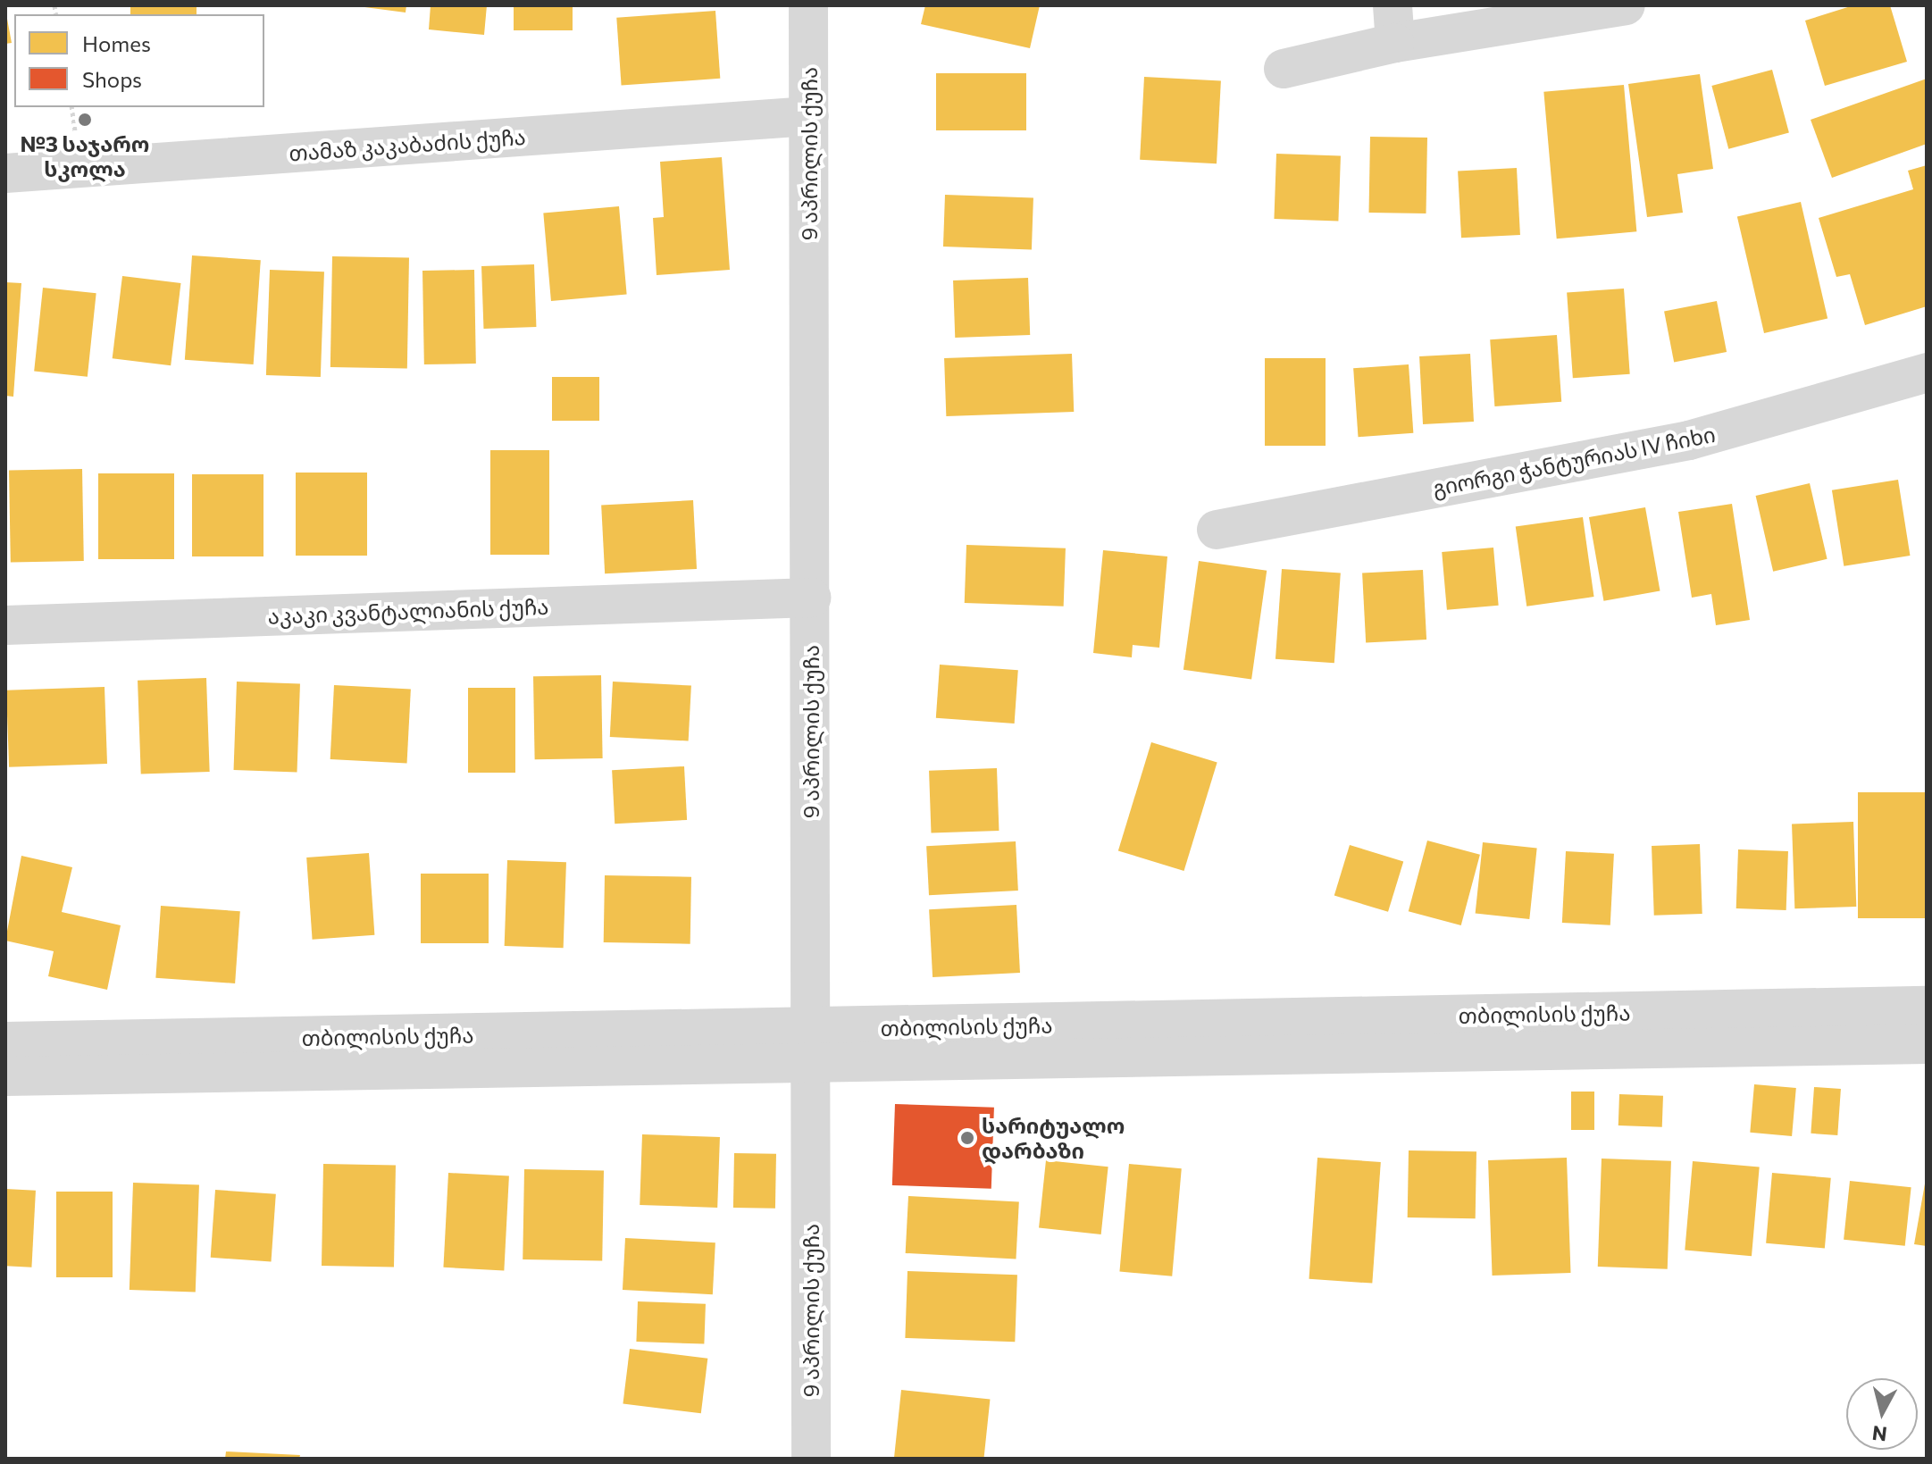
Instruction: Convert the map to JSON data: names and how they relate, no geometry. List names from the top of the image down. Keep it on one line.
{"streets":{"street":["თამაზ კაკაბაძის ქუჩა","9 აპრილის ქუჩა","გიორგი ჭანტურიას IV ჩიხი","აკაკი კვანტალიანის ქუჩა","თბილისის ქუჩა"]},"crossings":[["თამაზ კაკაბაძის ქუჩა","9 აპრილის ქუჩა"],["9 აპრილის ქუჩა","აკაკი კვანტალიანის ქუჩა"],["9 აპრილის ქუჩა","თბილისის ქუჩა"]],"places":["№3 საჯარო სკოლა","სარიტუალო დარბაზი"],"legend":["Homes","Shops"],"north":"bottom"}
